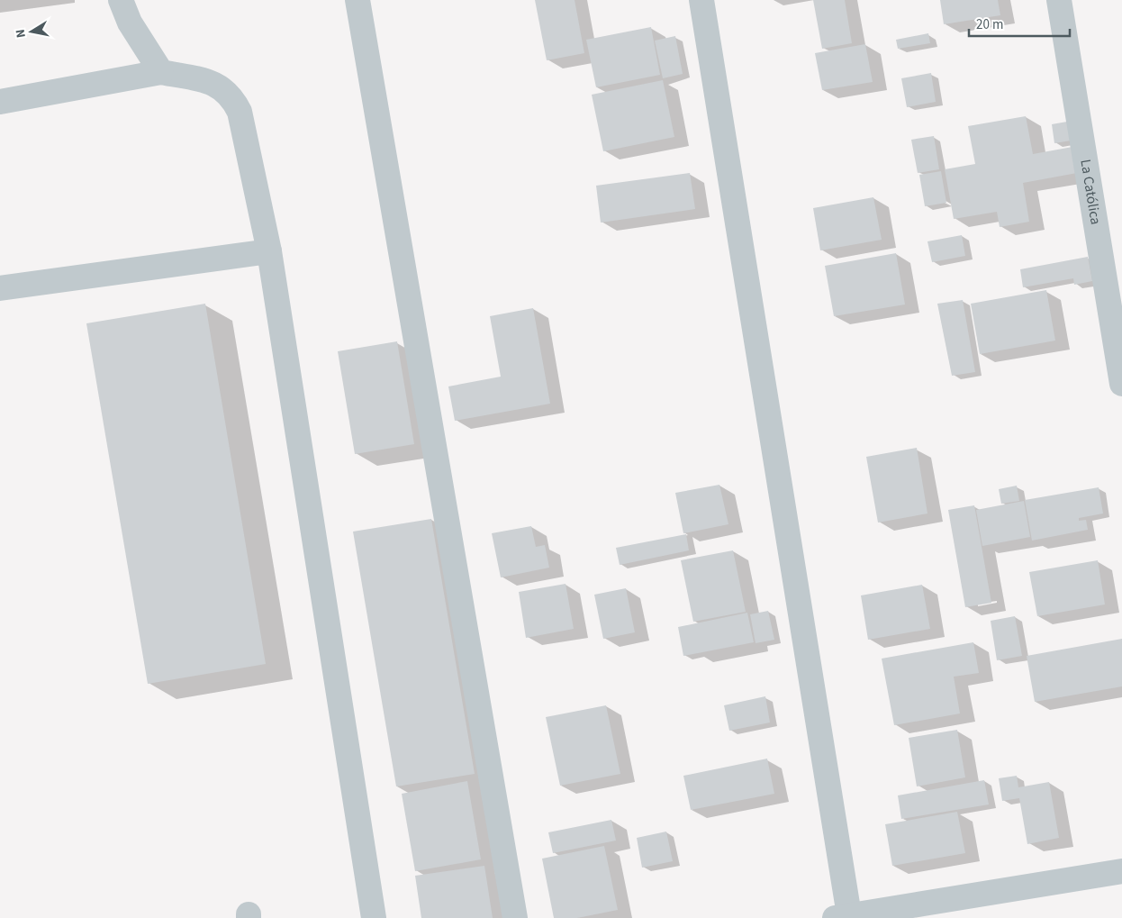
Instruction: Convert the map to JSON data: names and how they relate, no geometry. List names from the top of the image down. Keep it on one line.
{"streets":{"street":["La Católica"]},"scale_bar":"20 m","north":"left"}
